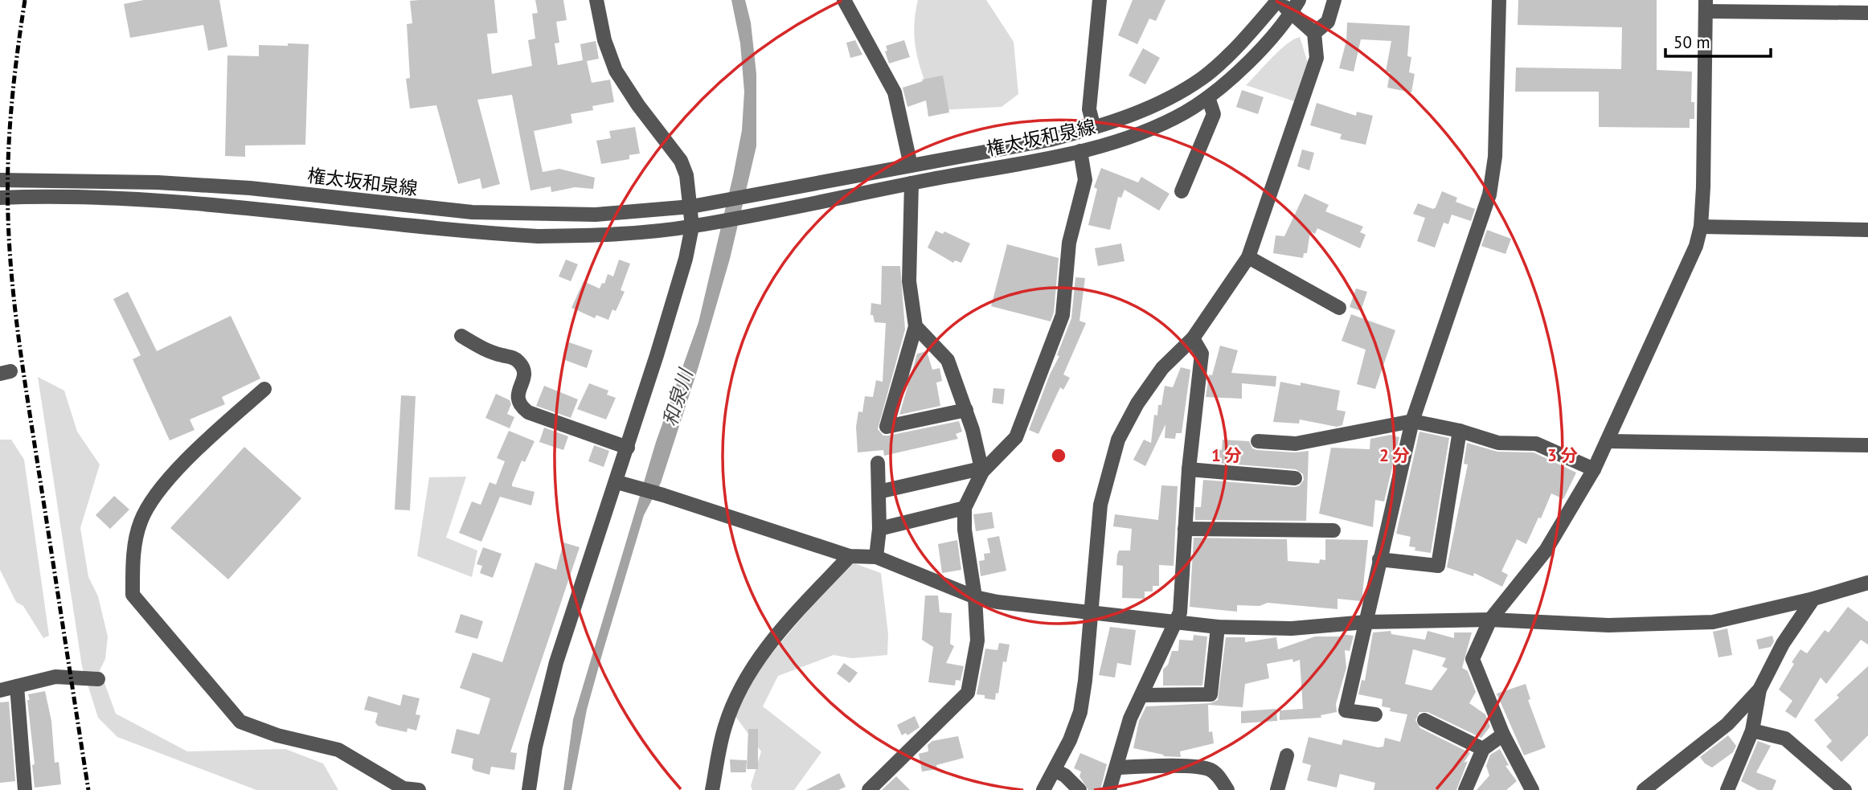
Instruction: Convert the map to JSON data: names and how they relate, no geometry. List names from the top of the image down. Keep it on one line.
{"streets":{"street":["権太坂和泉線"]},"water":["和泉川"],"scale_bar":"50 m","rings":["1 分","2 分","3 分"]}
